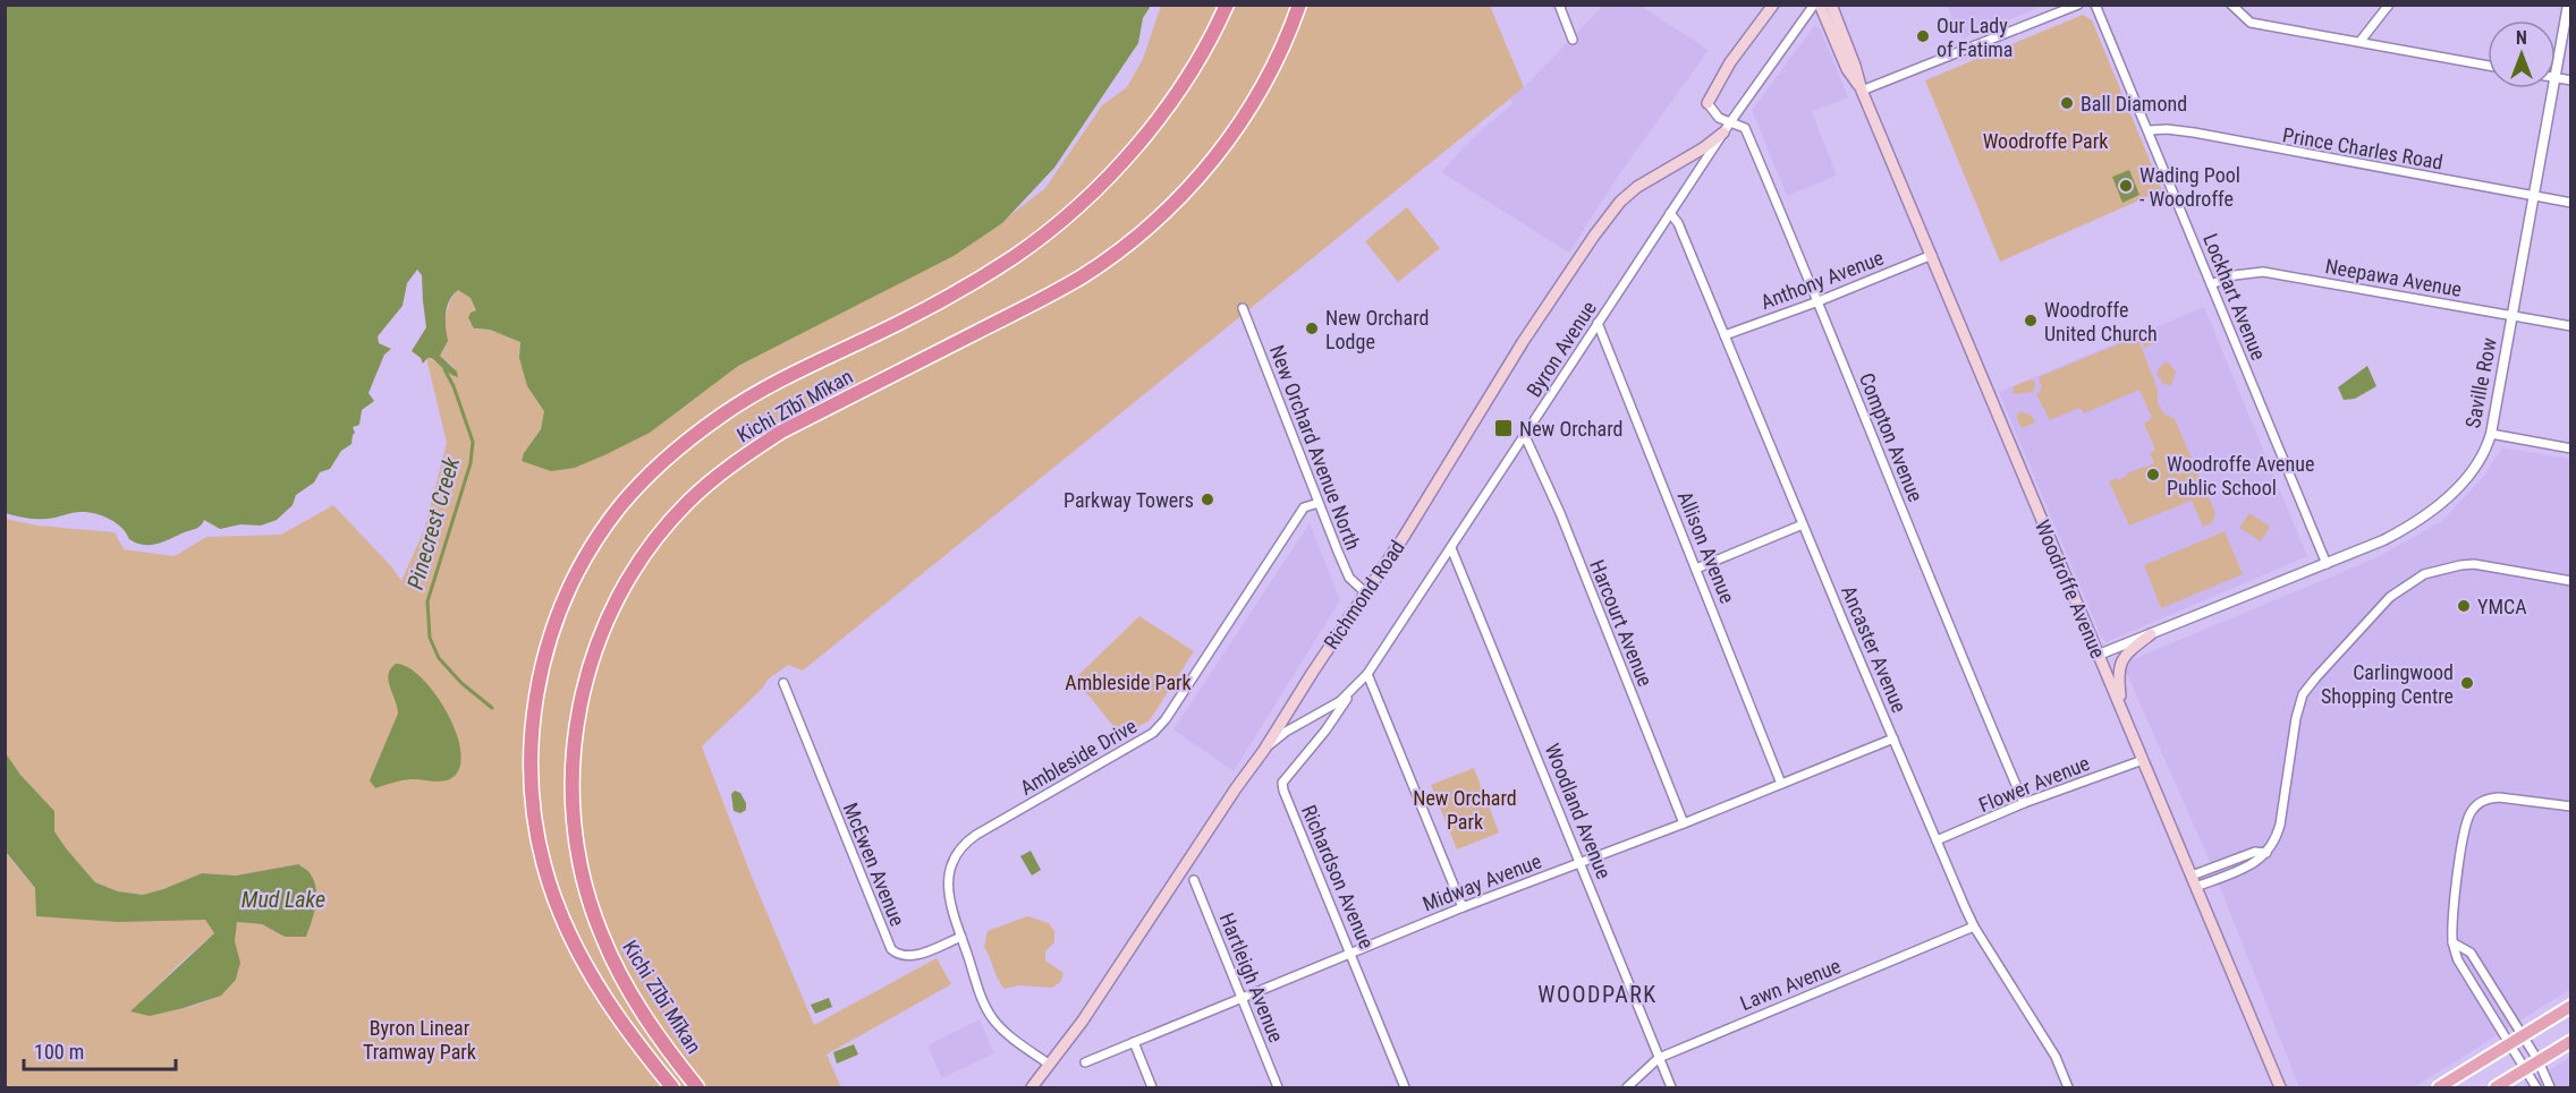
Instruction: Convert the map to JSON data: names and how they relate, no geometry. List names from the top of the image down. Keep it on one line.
{"streets":{"highway":["Kichi Zībī Mīkan"],"main road":["Woodroffe Avenue","Richmond Road"],"street":["Prince Charles Road","Neepawa Avenue","Anthony Avenue","Lockhart Avenue","Byron Avenue","Saville Row","Compton Avenue","New Orchard Avenue North","Allison Avenue","Harcourt Avenue","Ancaster Avenue","Ambleside Drive","Flower Avenue","Woodland Avenue","McEwen Avenue","Richardson Avenue","Midway Avenue","Hartleigh Avenue","Lawn Avenue"]},"crossings":[["Prince Charles Road","Lockhart Avenue"],["Prince Charles Road","Saville Row"],["Neepawa Avenue","Lockhart Avenue"],["Neepawa Avenue","Saville Row"],["Anthony Avenue","Compton Avenue"],["Anthony Avenue","Woodroffe Avenue"],["Anthony Avenue","Ancaster Avenue"],["Lockhart Avenue","Saville Row"],["Byron Avenue","Compton Avenue"],["Byron Avenue","Allison Avenue"],["Byron Avenue","Richmond Road"],["Byron Avenue","Harcourt Avenue"],["Byron Avenue","Ancaster Avenue"],["Byron Avenue","Woodland Avenue"],["Byron Avenue","Richardson Avenue"],["Saville Row","Woodroffe Avenue"],["Compton Avenue","Flower Avenue"],["New Orchard Avenue North","Richmond Road"],["New Orchard Avenue North","Ambleside Drive"],["Allison Avenue","Midway Avenue"],["Woodroffe Avenue","Flower Avenue"],["Harcourt Avenue","Midway Avenue"],["Ancaster Avenue","Flower Avenue"],["Ancaster Avenue","Midway Avenue"],["Ancaster Avenue","Lawn Avenue"],["Ambleside Drive","McEwen Avenue"],["Woodland Avenue","Midway Avenue"],["Woodland Avenue","Lawn Avenue"],["Richardson Avenue","Midway Avenue"],["Midway Avenue","Hartleigh Avenue"]],"districts":["WOODPARK"],"water":["Pinecrest Creek","Mud Lake"],"parks":["Woodroffe Park","Ambleside Park","New Orchard Park","Byron Linear Tramway Park"],"places":{"other":["Our Lady of Fatima","Ball Diamond","Wading Pool - Woodroffe","Woodroffe United Church","New Orchard Lodge","Woodroffe Avenue Public School","Parkway Towers","YMCA","Carlingwood Shopping Centre"],"transit":["New Orchard"]},"scale_bar":"100 m","north":"top"}
